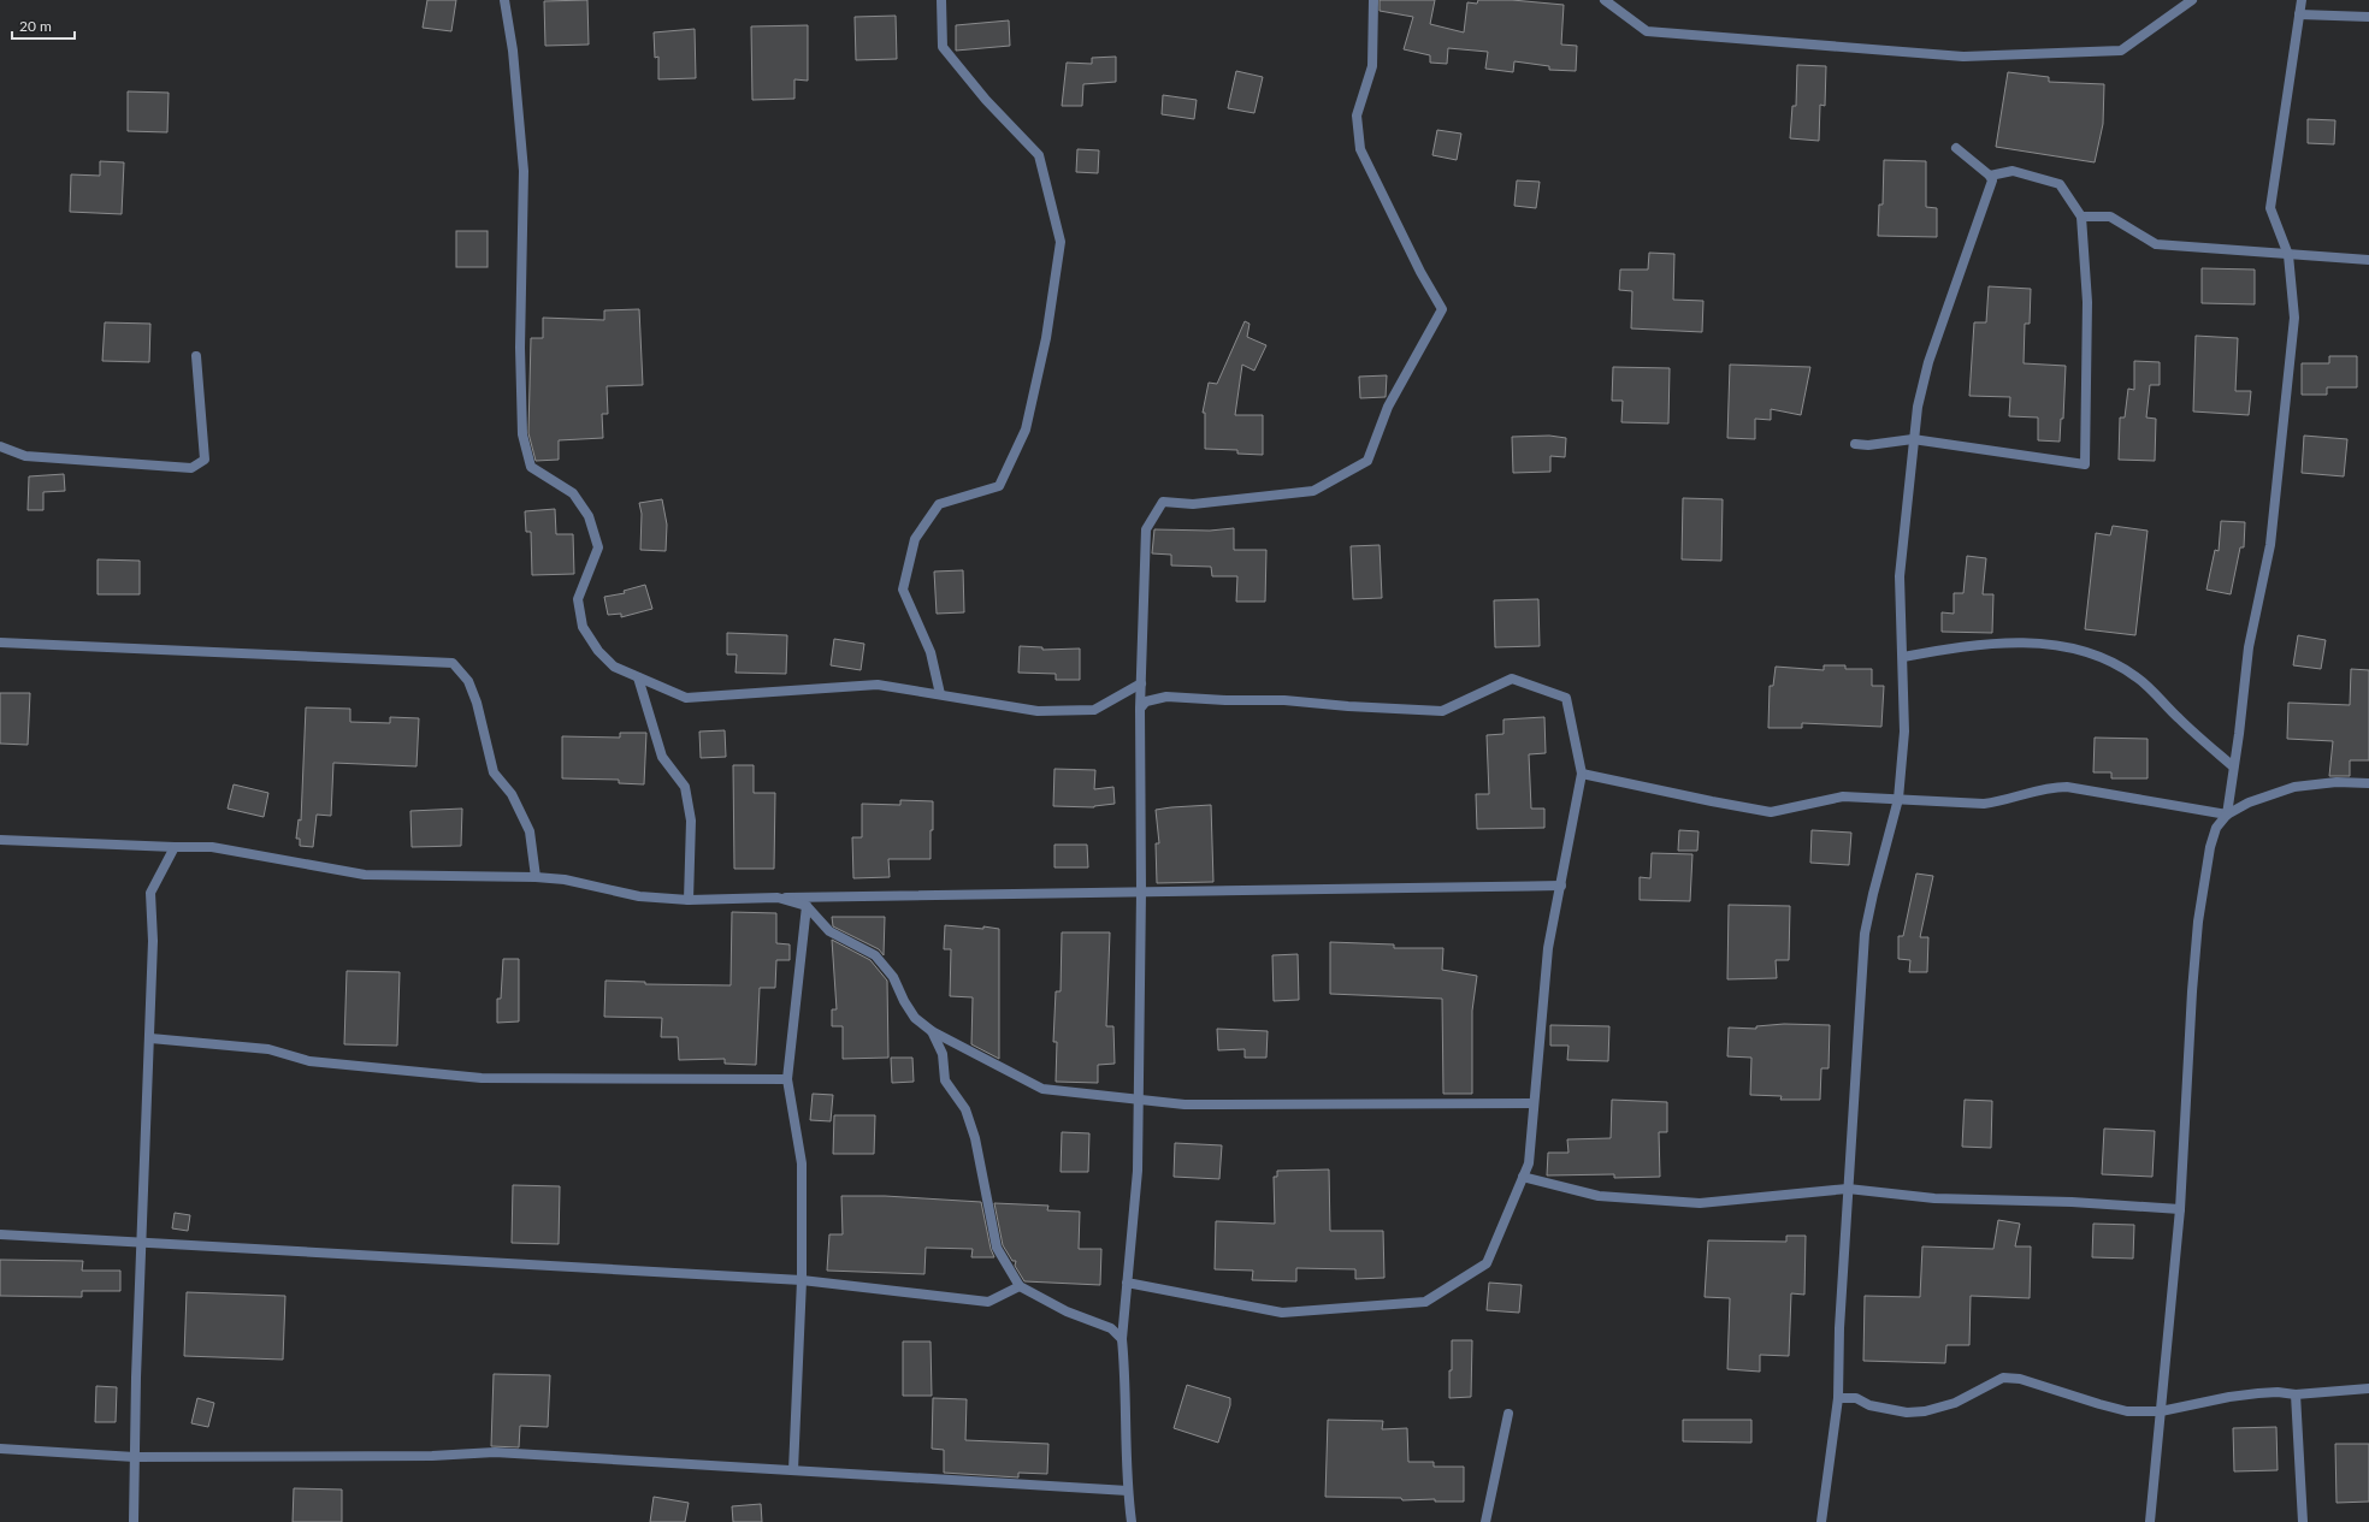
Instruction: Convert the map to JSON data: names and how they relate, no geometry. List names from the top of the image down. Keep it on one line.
{"scale_bar":"20 m"}
